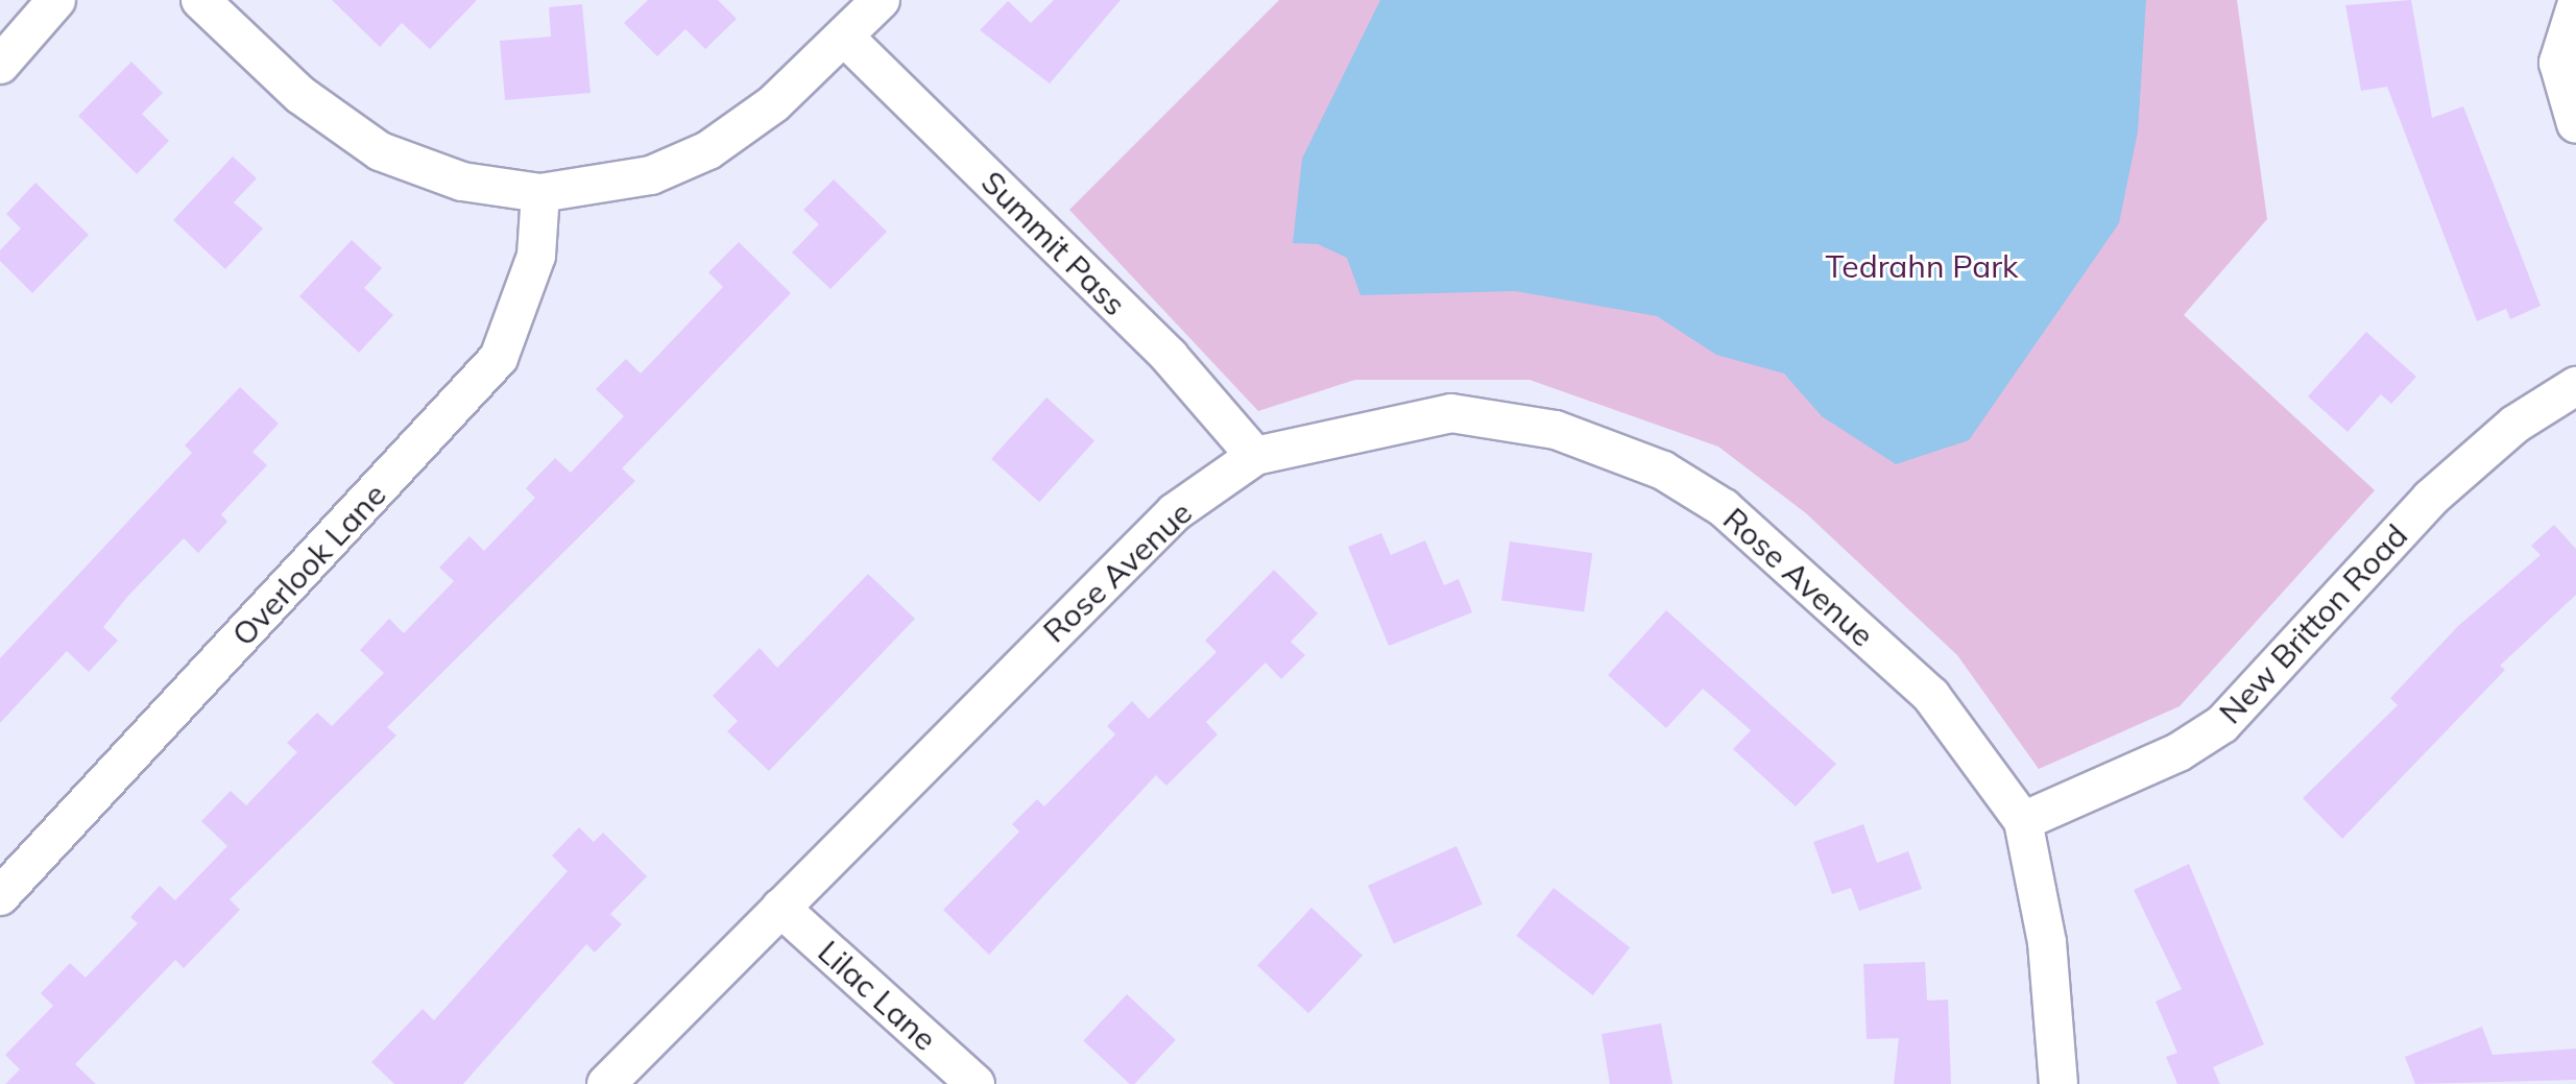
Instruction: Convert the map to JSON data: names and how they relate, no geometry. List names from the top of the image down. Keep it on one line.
{"streets":{"street":["Summit Pass","Overlook Lane","Rose Avenue","New Britton Road","Lilac Lane"]},"crossings":[["Summit Pass","Rose Avenue"],["Rose Avenue","New Britton Road"],["Rose Avenue","Lilac Lane"]],"parks":["Tedrahn Park"]}
